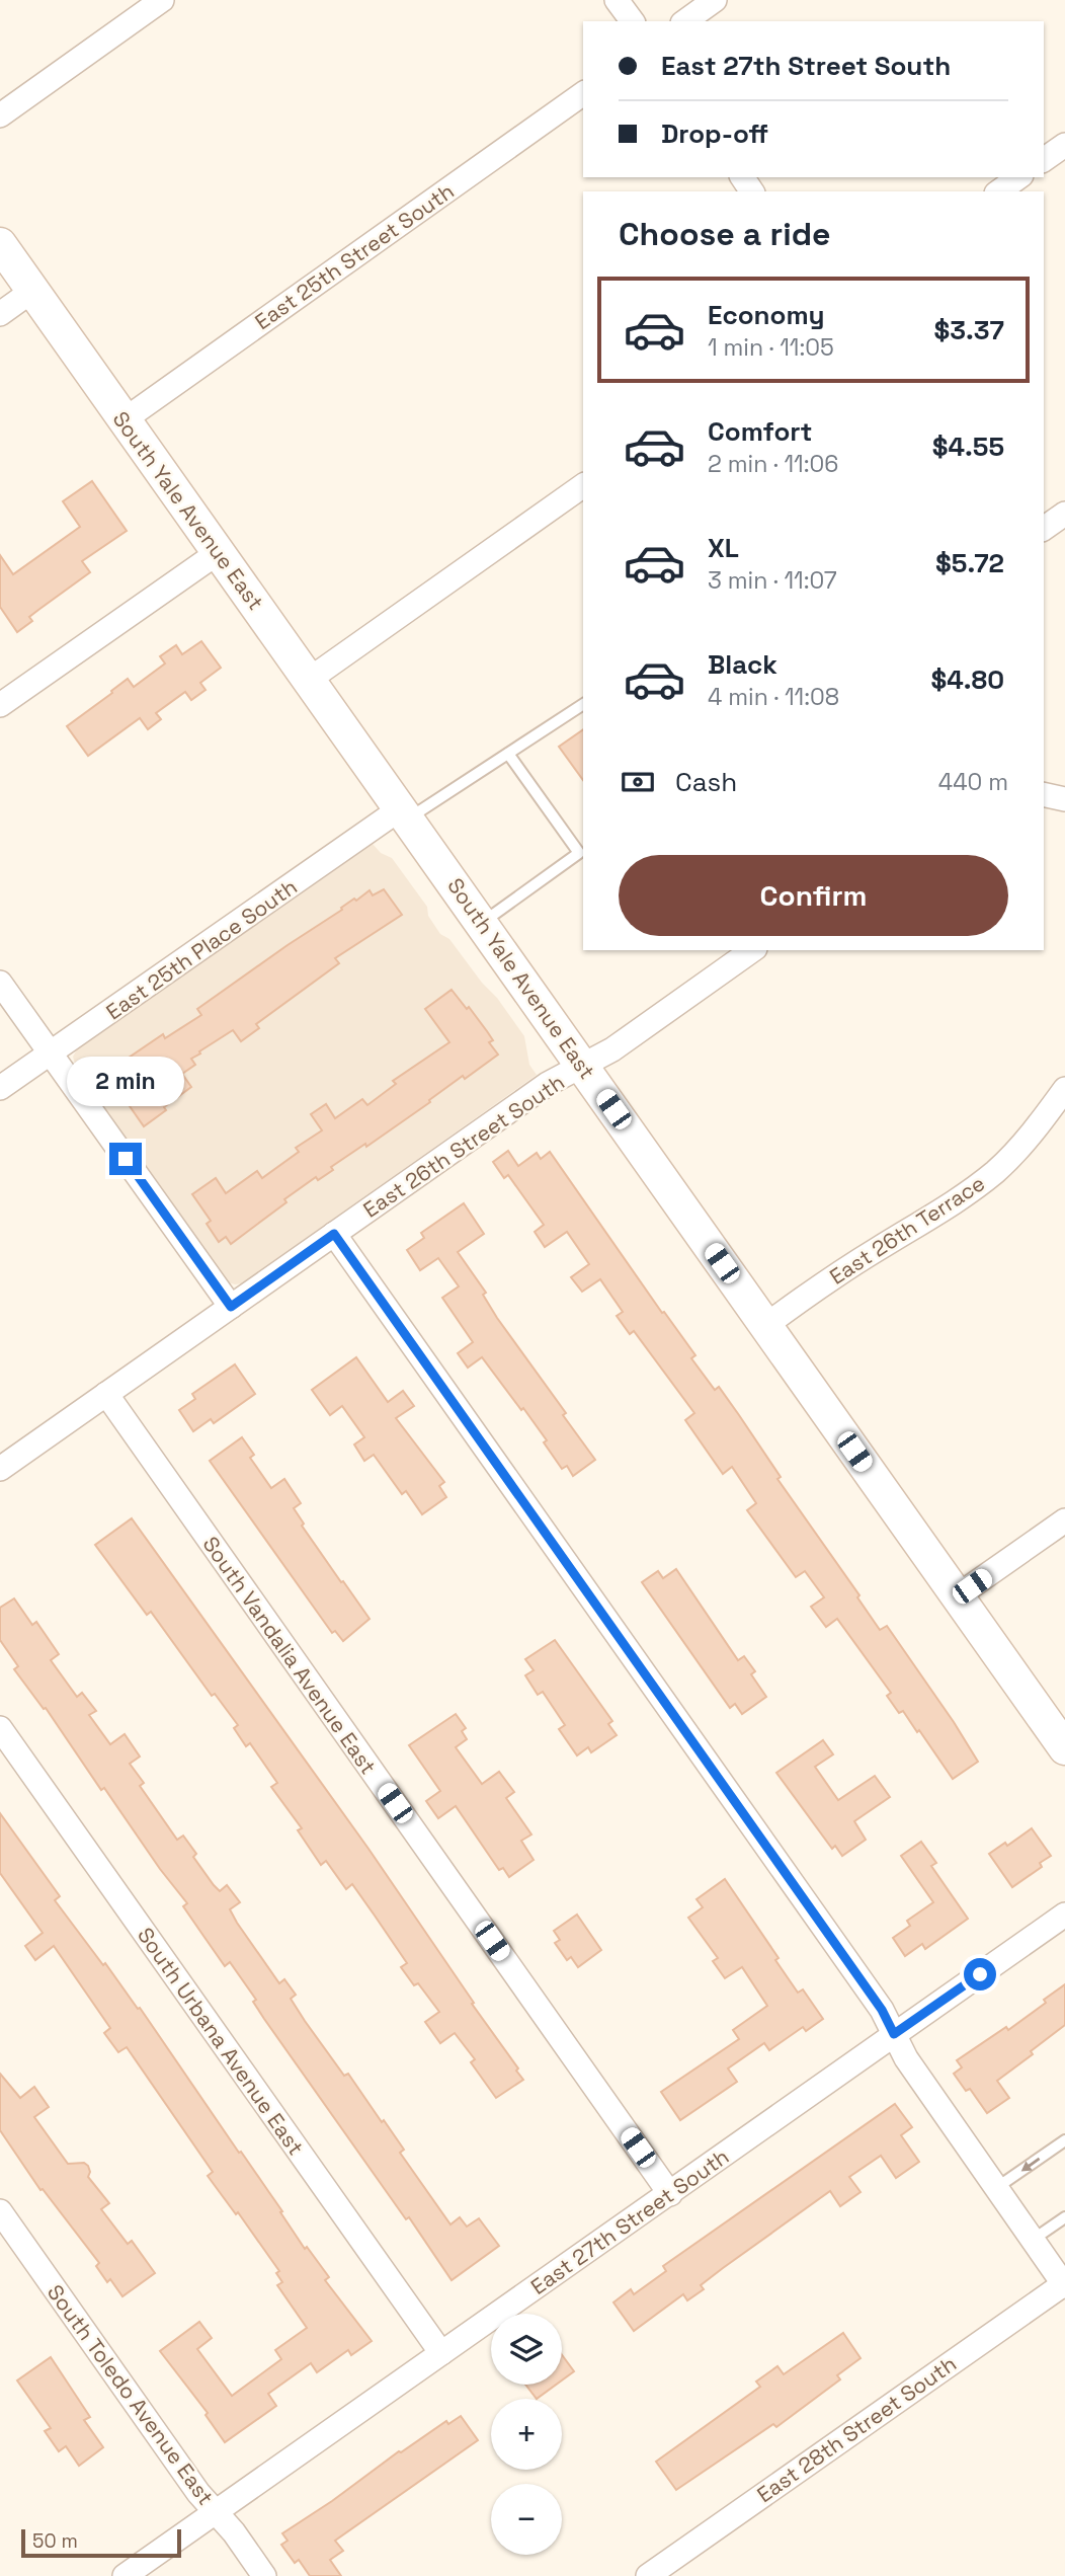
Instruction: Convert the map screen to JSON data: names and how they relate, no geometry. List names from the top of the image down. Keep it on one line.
{"streets":{"main road":["South Yale Avenue East"],"street":["East 25th Street South","East 25th Place South","East 26th Street South","East 26th Terrace","South Vandalia Avenue East","South Urbana Avenue East","East 27th Street South","South Toledo Avenue East","East 28th Street South"]},"crossings":[["East 25th Street South","South Yale Avenue East"],["South Yale Avenue East","East 25th Place South"],["South Yale Avenue East","East 26th Street South"],["South Yale Avenue East","East 26th Terrace"],["East 26th Street South","South Vandalia Avenue East"],["South Vandalia Avenue East","East 27th Street South"],["South Urbana Avenue East","East 27th Street South"],["East 27th Street South","South Toledo Avenue East"]],"scale_bar":"50 m","page":{"banner":["East 27th Street South","Drop-off"],"heading":"Choose a ride","list":[{"name":"Economy","note":"1 min · 11:05","value":"$3.37"},{"name":"Comfort","note":"2 min · 11:06","value":"$4.55"},{"name":"XL","note":"3 min · 11:07","value":"$5.72"},{"name":"Black","note":"4 min · 11:08","value":"$4.80"}],"pay":["Cash","440 m"],"buttons":"Confirm","bubble":"2 min","map_buttons":["+","−"],"scale":"50 m"}}
